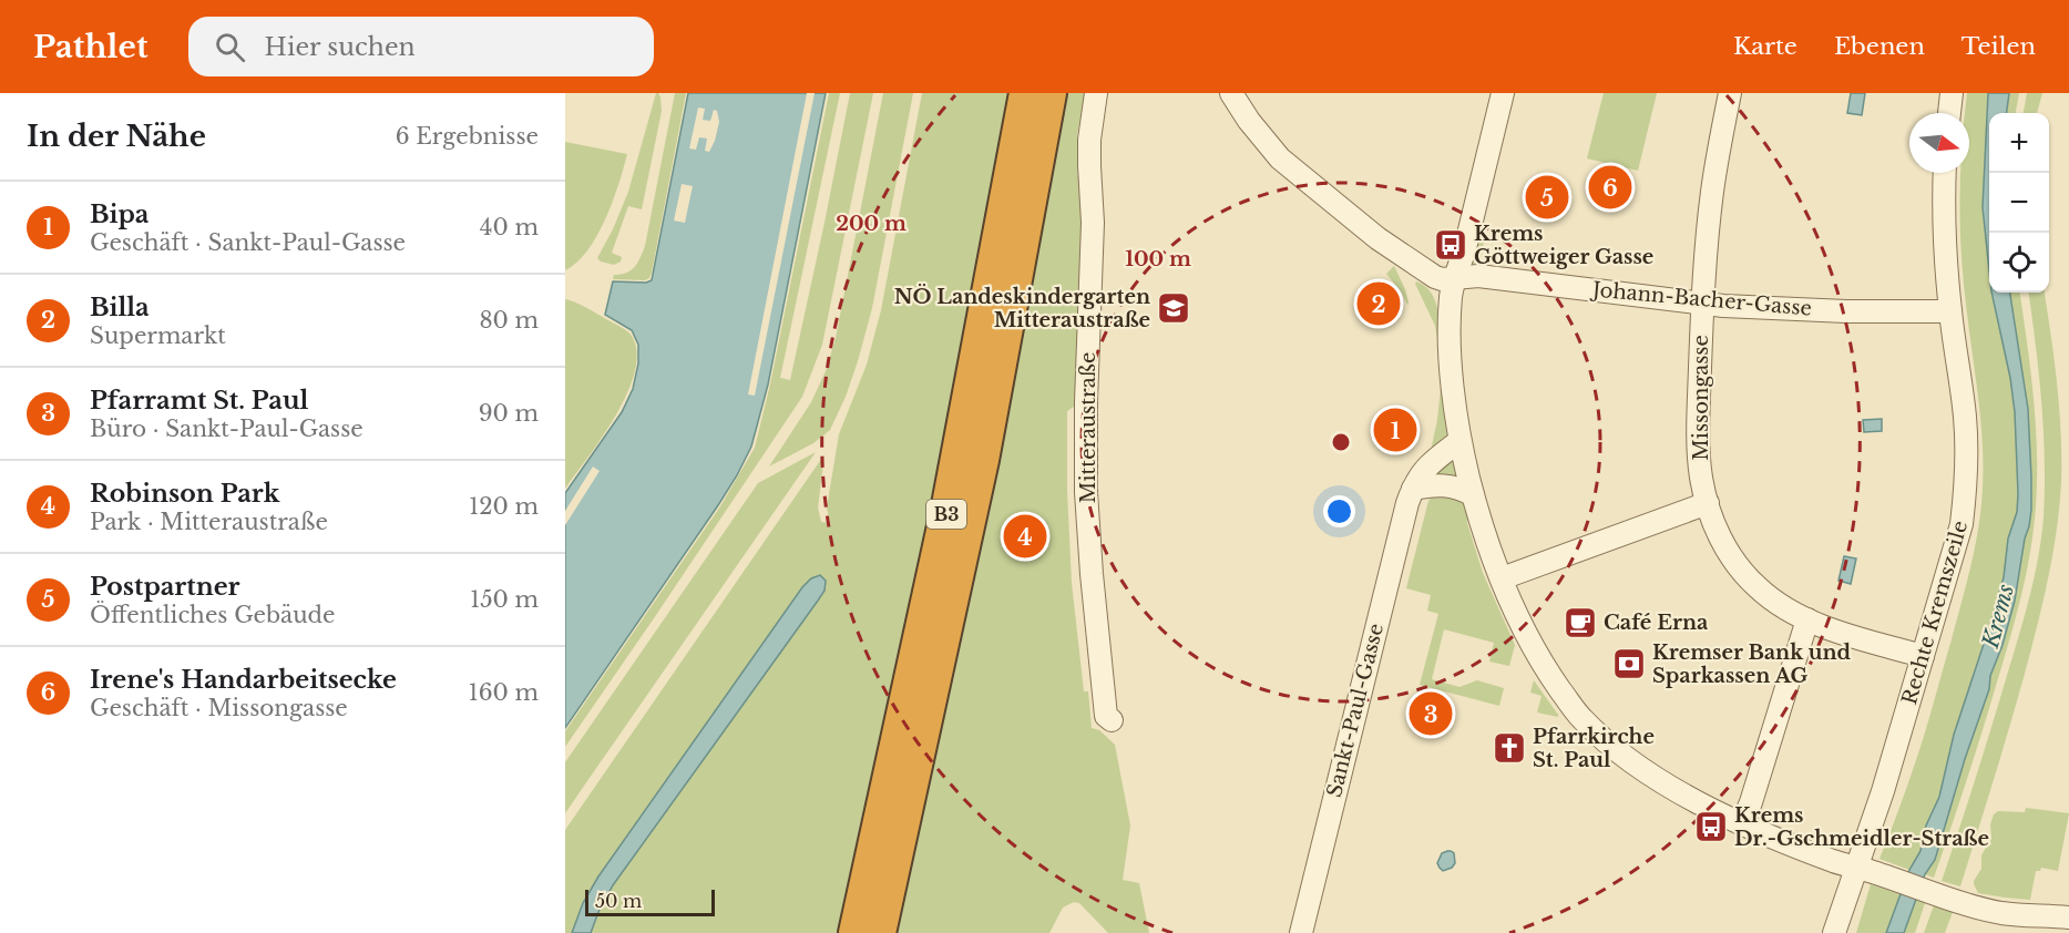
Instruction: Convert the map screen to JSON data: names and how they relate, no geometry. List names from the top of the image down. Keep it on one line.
{"streets":{"highway":["B3"],"street":["Johann-Bacher-Gasse","Missongasse","Mitteraustraße","Rechte Kremszeile","Sankt-Paul-Gasse"]},"crossings":[["Johann-Bacher-Gasse","Missongasse"],["Johann-Bacher-Gasse","Rechte Kremszeile"],["Missongasse","Rechte Kremszeile"]],"water":["Krems"],"places":{"bus stop":["Krems Göttweiger Gasse","Krems Dr.-Gschmeidler-Straße"],"school or university":["NÖ Landeskindergarten Mitteraustraße"],"cafe":["Café Erna"],"bank":["Kremser Bank und Sparkassen AG"],"church":["Pfarrkirche St. Paul"]},"scale_bar":"50 m","north":"right","page":{"header":"Pathlet","search":"Hier suchen","nav":["Karte","Ebenen","Teilen"],"heading":["In der Nähe","6 Ergebnisse"],"map_buttons":["+","−"],"pins":["6","5","2","1","4","3"],"list":[{"mark":"1","name":"Bipa","note":"Geschäft · Sankt-Paul-Gasse","value":"40 m"},{"mark":"2","name":"Billa","note":"Supermarkt","value":"80 m"},{"mark":"3","name":"Pfarramt St. Paul","note":"Büro · Sankt-Paul-Gasse","value":"90 m"},{"mark":"4","name":"Robinson Park","note":"Park · Mitteraustraße","value":"120 m"},{"mark":"5","name":"Postpartner","note":"Öffentliches Gebäude","value":"150 m"},{"mark":"6","name":"Irene's Handarbeitsecke","note":"Geschäft · Missongasse","value":"160 m"}],"scale":"50 m"},"rings":["200 m","100 m"]}
